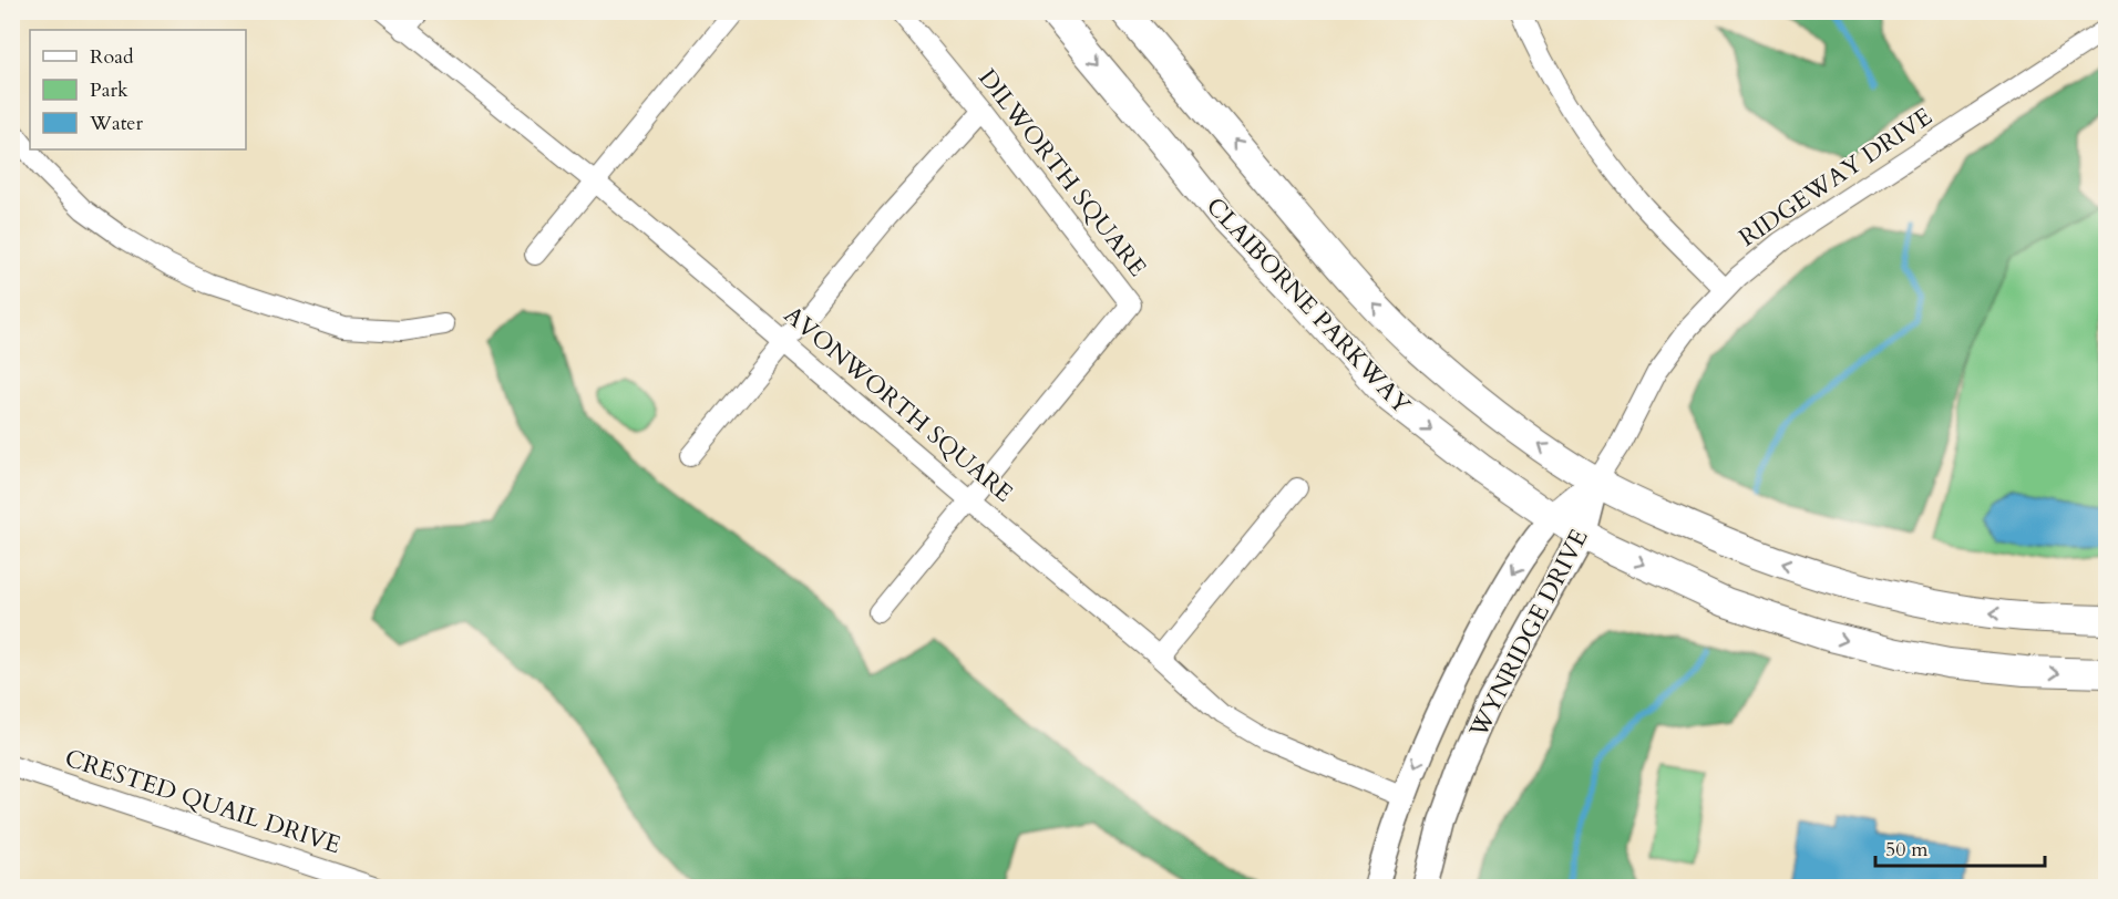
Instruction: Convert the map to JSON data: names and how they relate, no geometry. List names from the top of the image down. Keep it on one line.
{"streets":{"main road":["CLAIBORNE PARKWAY"],"street":["DILWORTH SQUARE","RIDGEWAY DRIVE","AVONWORTH SQUARE","WYNRIDGE DRIVE","CRESTED QUAIL DRIVE"]},"crossings":[["DILWORTH SQUARE","AVONWORTH SQUARE"],["RIDGEWAY DRIVE","CLAIBORNE PARKWAY"],["RIDGEWAY DRIVE","WYNRIDGE DRIVE"],["CLAIBORNE PARKWAY","WYNRIDGE DRIVE"],["AVONWORTH SQUARE","WYNRIDGE DRIVE"]],"legend":["Road","Park","Water"],"scale_bar":"50 m"}
